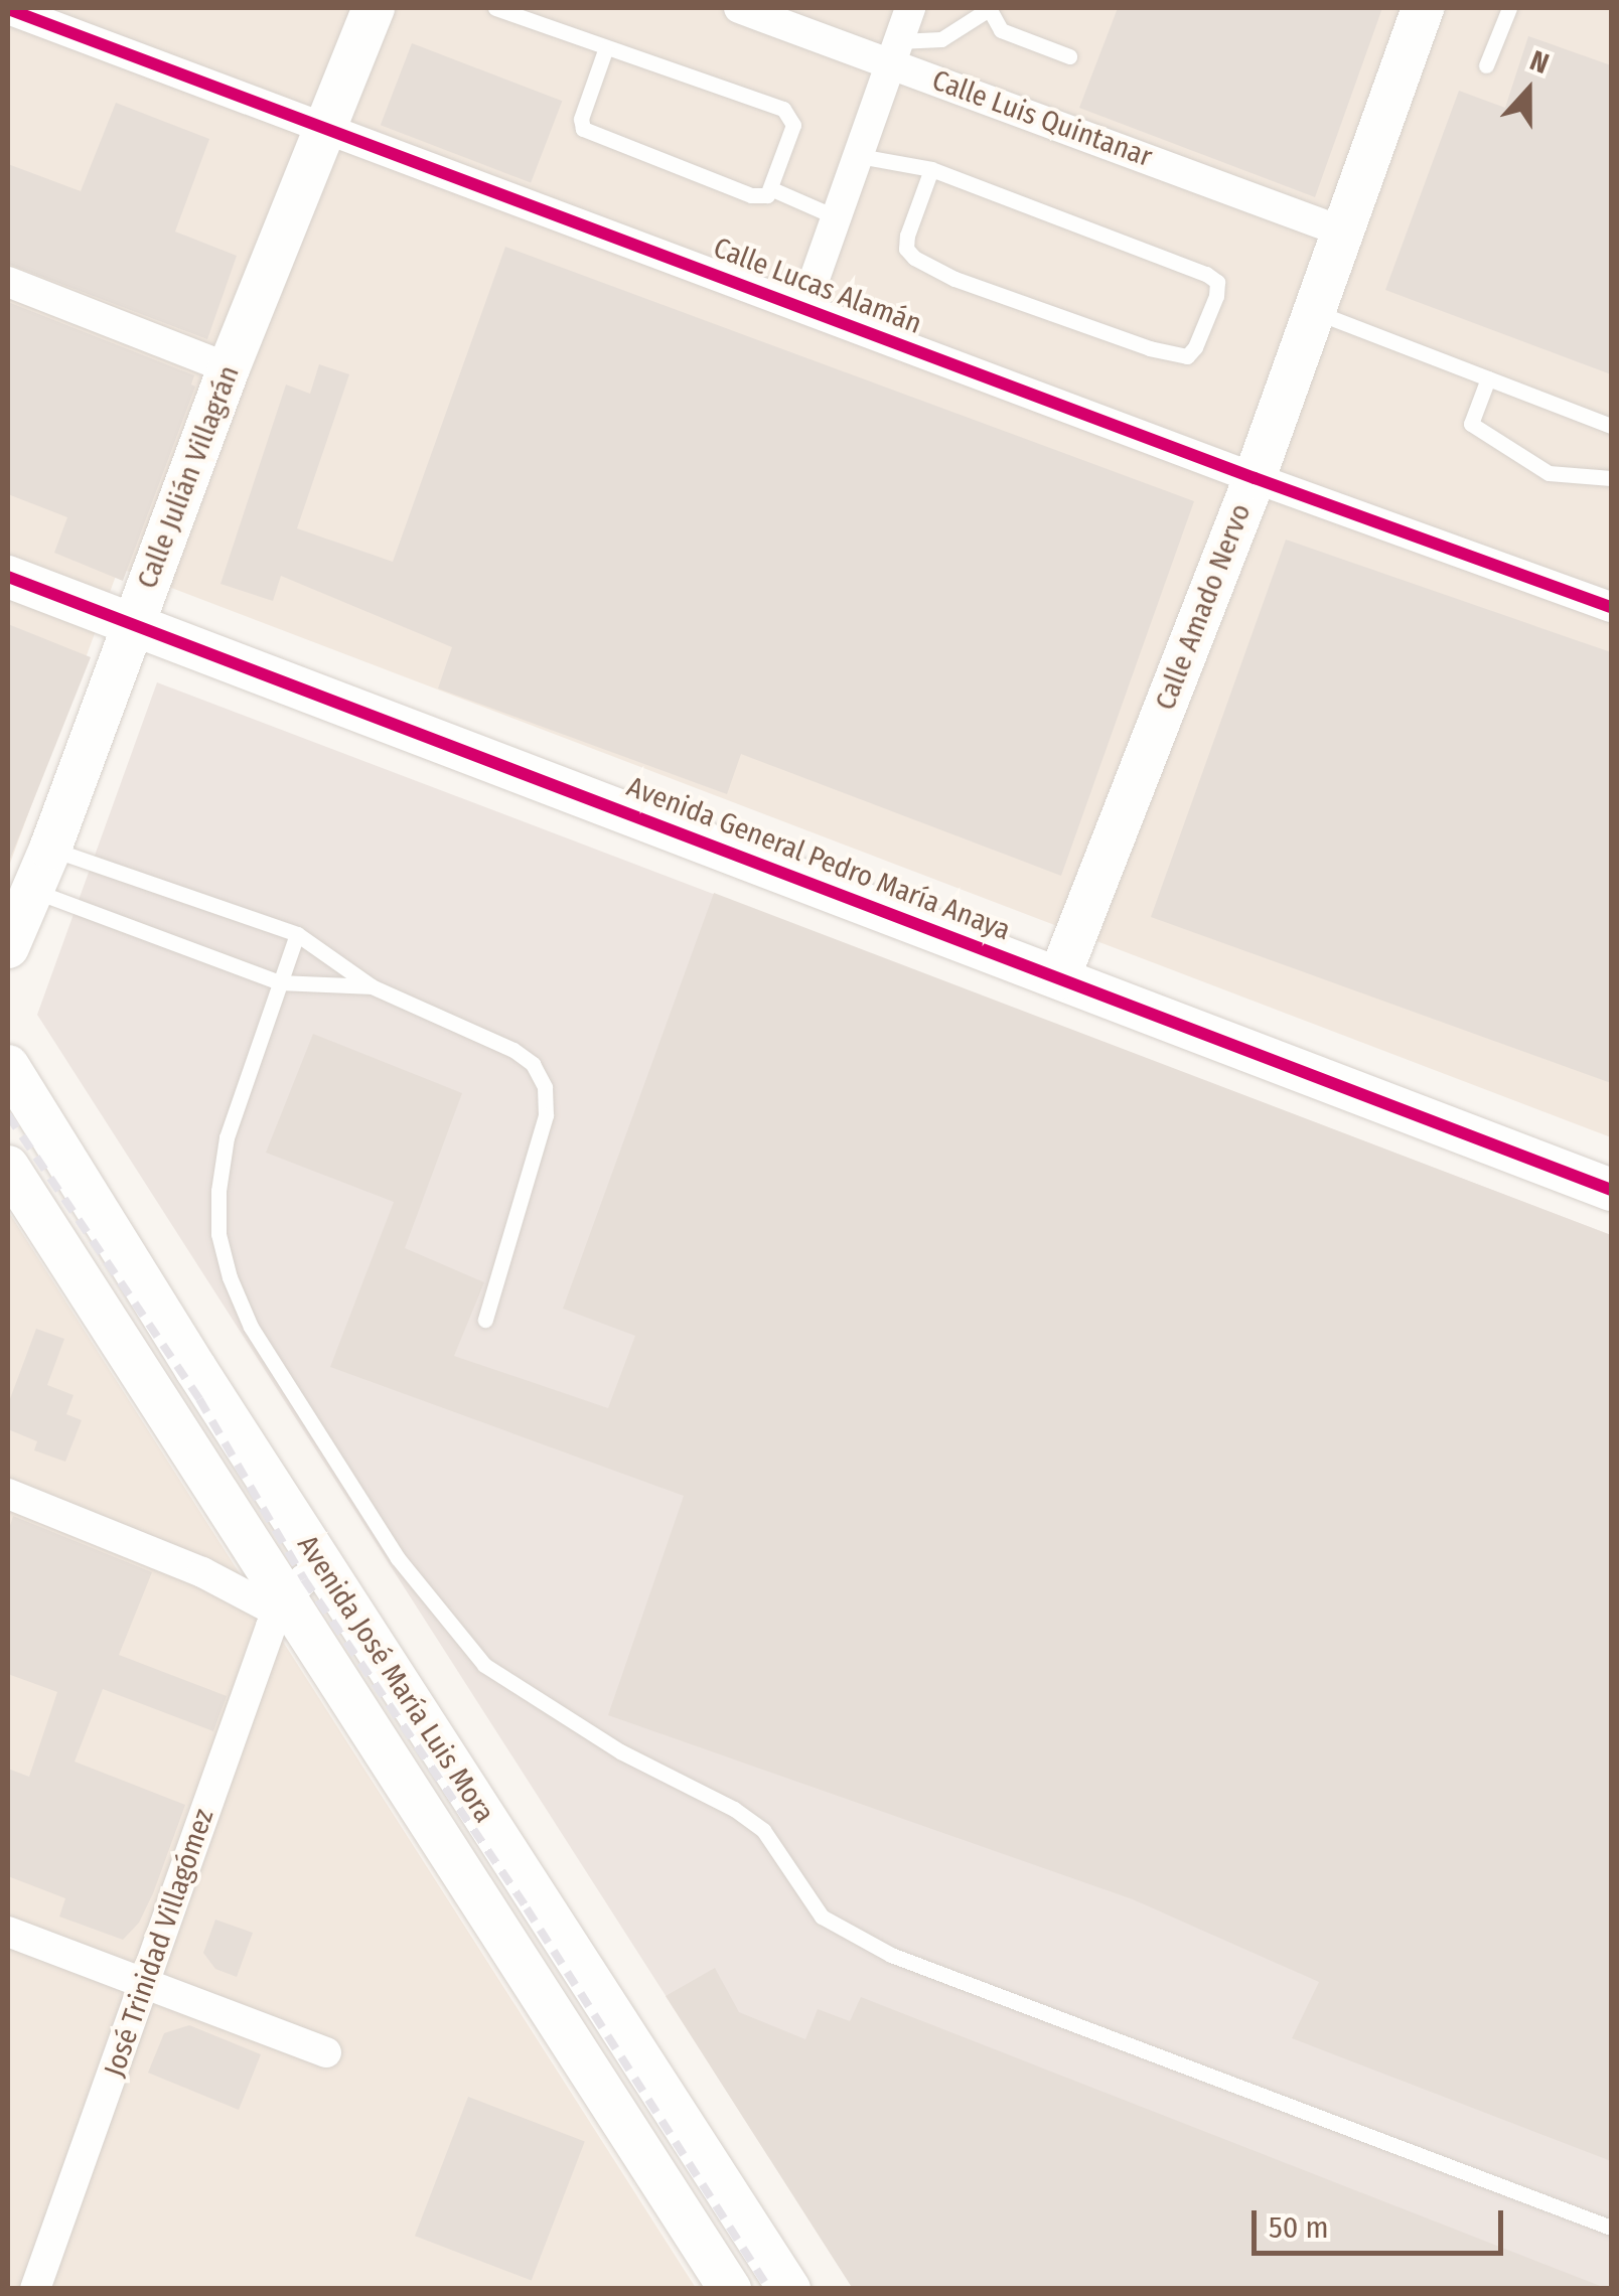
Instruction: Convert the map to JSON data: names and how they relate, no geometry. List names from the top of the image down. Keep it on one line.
{"streets":{"street":["Calle Luis Quintanar","Calle Lucas Alamán","Calle Julián Villagrán","Calle Amado Nervo","Avenida General Pedro María Anaya","Avenida José María Luis Mora","José Trinidad Villagómez"]},"crossings":[["Calle Luis Quintanar","Calle Amado Nervo"],["Calle Lucas Alamán","Calle Julián Villagrán"],["Calle Lucas Alamán","Calle Amado Nervo"],["Calle Julián Villagrán","Avenida General Pedro María Anaya"],["Calle Amado Nervo","Avenida General Pedro María Anaya"],["Avenida José María Luis Mora","José Trinidad Villagómez"]],"scale_bar":"50 m","north":"top"}
